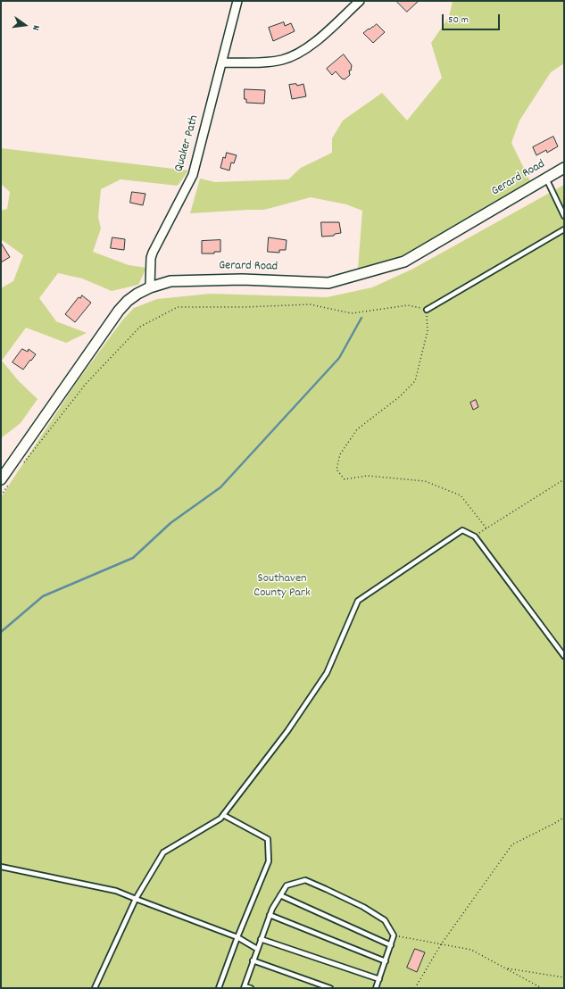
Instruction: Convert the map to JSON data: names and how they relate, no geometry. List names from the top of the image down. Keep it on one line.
{"streets":{"street":["Quaker Path","Gerard Road"]},"crossings":[["Quaker Path","Gerard Road"]],"parks":["Southaven County Park"],"scale_bar":"50 m","north":"right"}
